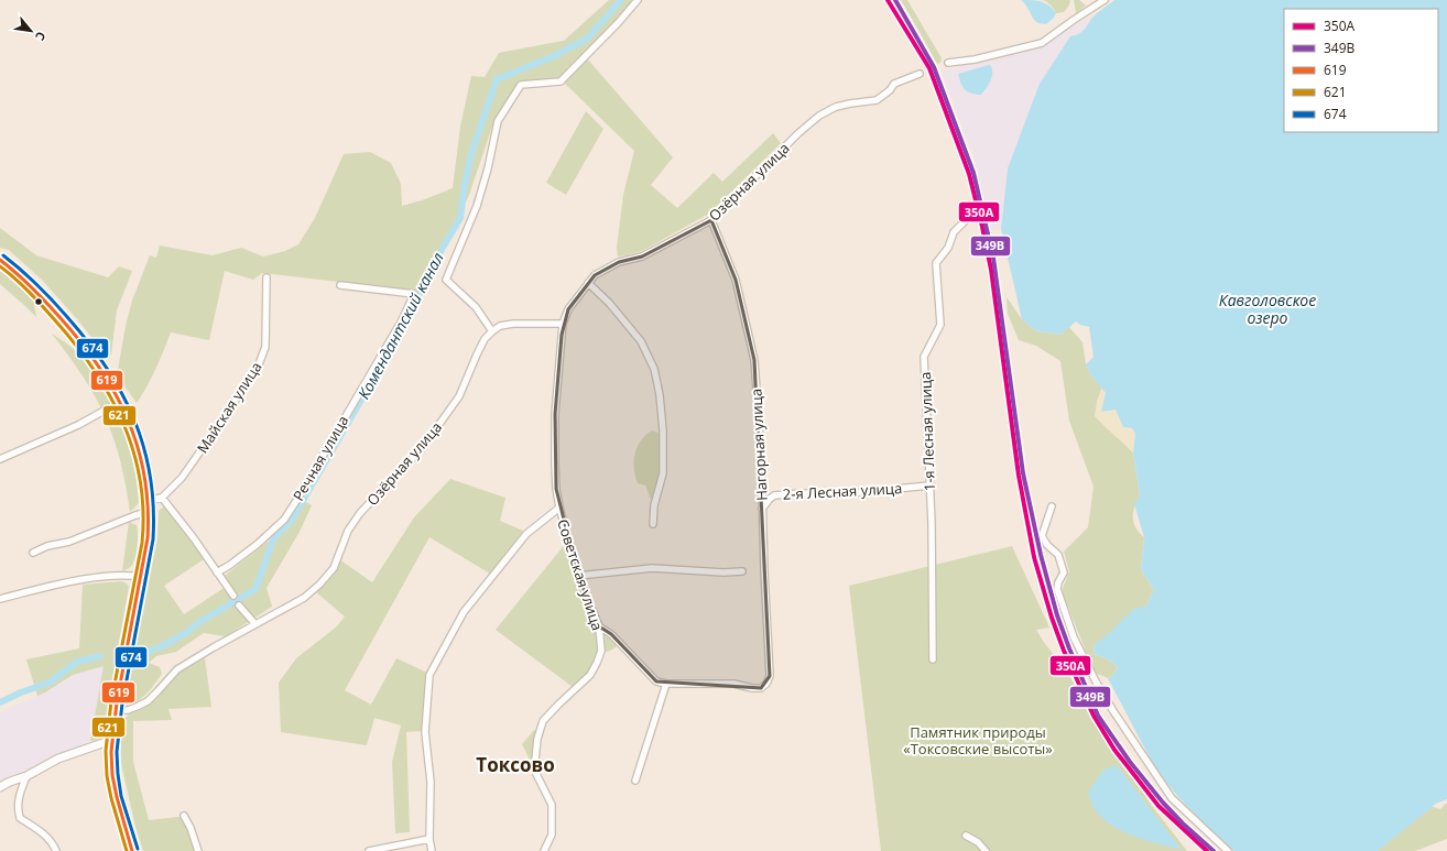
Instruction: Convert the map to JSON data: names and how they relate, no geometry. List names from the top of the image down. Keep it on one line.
{"streets":{"street":["Озёрная улица","Майская улица","1-я Лесная улица","Нагорная улица","Речная улица","2-я Лесная улица","Советская улица"]},"crossings":[["Озёрная улица","Нагорная улица"],["Озёрная улица","Советская улица"],["1-я Лесная улица","2-я Лесная улица"],["Нагорная улица","2-я Лесная улица"]],"districts":["Токсово"],"water":["Кавголовское озеро","Комендантский канал"],"parks":["Памятник природы «Токсовские высоты»"],"lines":["transit line 350А","transit line 349В","transit line 674","transit line 619","transit line 621"],"legend":["350А","349В","619","621","674"],"north":"bottom right"}
